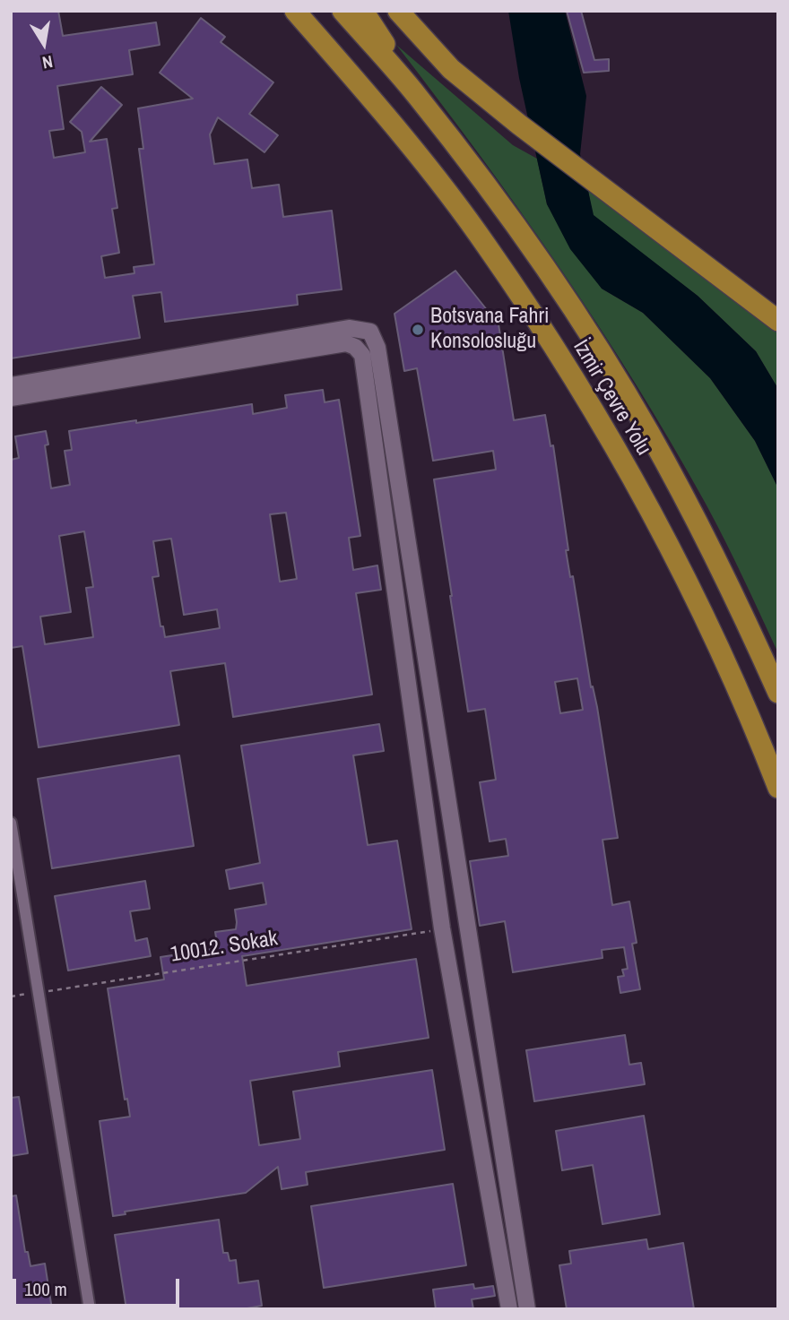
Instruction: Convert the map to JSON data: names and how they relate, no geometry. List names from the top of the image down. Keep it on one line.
{"streets":{"highway":["İzmir Çevre Yolu"],"path":["10012. Sokak"]},"places":["Botsvana Fahri Konsolosluğu"],"scale_bar":"100 m","north":"bottom"}
